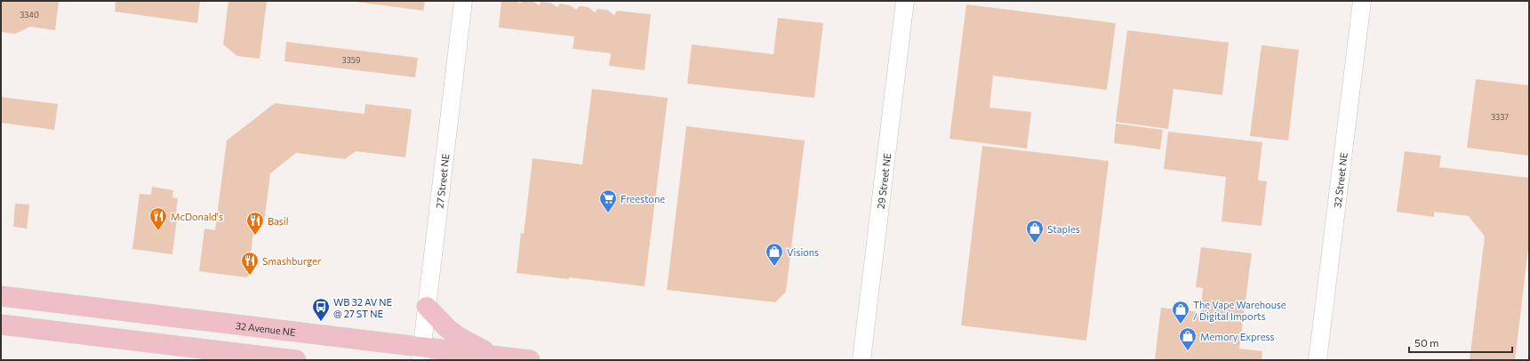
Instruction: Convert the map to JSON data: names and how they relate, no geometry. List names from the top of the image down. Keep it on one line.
{"streets":{"main road":["32 Avenue NE"],"street":["27 Street NE","29 Street NE","32 Street NE"]},"crossings":[["27 Street NE","32 Avenue NE"]],"places":{"supermarket":["Freestone"],"restaurant":["McDonald's","Basil","Smashburger"],"shop":["Staples","Visions","The Vape Warehouse / Digital Imports","Memory Express"],"bus stop":["WB 32 AV NE @ 27 ST NE"]},"house_numbers":["3340","3359","3337"],"scale_bar":"50 m"}
